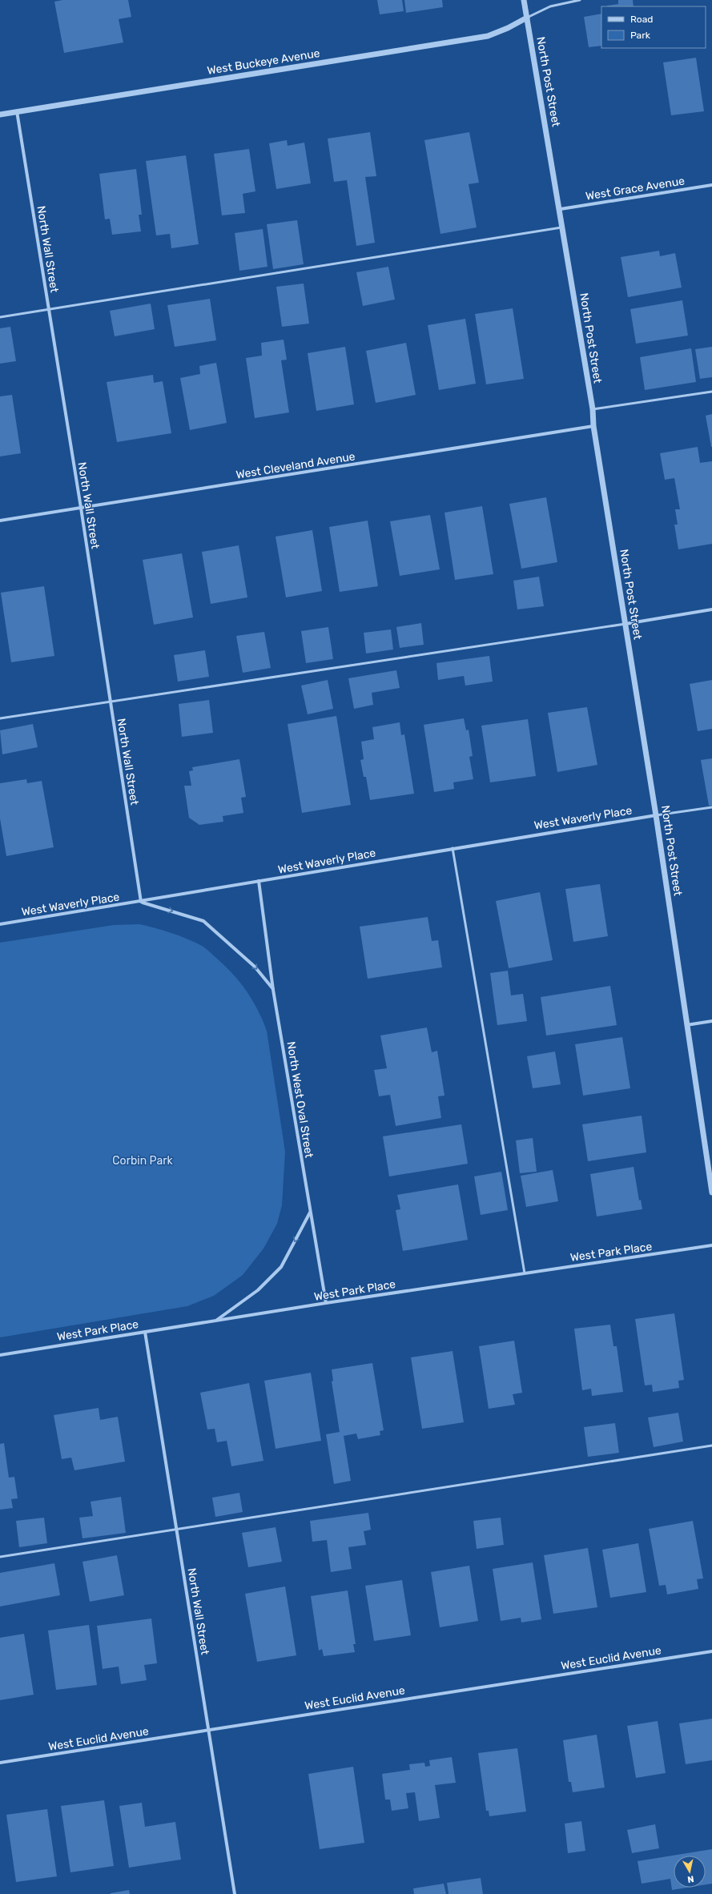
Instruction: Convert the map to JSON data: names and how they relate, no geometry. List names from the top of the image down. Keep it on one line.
{"streets":{"street":["West Buckeye Avenue","North Post Street","West Grace Avenue","North Wall Street","West Cleveland Avenue","West Waverly Place","North West Oval Street","West Park Place","West Euclid Avenue"]},"crossings":[["West Buckeye Avenue","North Post Street"],["West Buckeye Avenue","North Wall Street"],["North Post Street","West Grace Avenue"],["North Post Street","West Cleveland Avenue"],["North Post Street","West Waverly Place"],["North Wall Street","West Cleveland Avenue"],["North Wall Street","West Waverly Place"],["North Wall Street","North West Oval Street"],["North Wall Street","West Park Place"],["North Wall Street","West Euclid Avenue"],["West Waverly Place","North West Oval Street"],["North West Oval Street","West Park Place"]],"parks":["Corbin Park"],"legend":["Road","Park"],"north":"bottom"}
